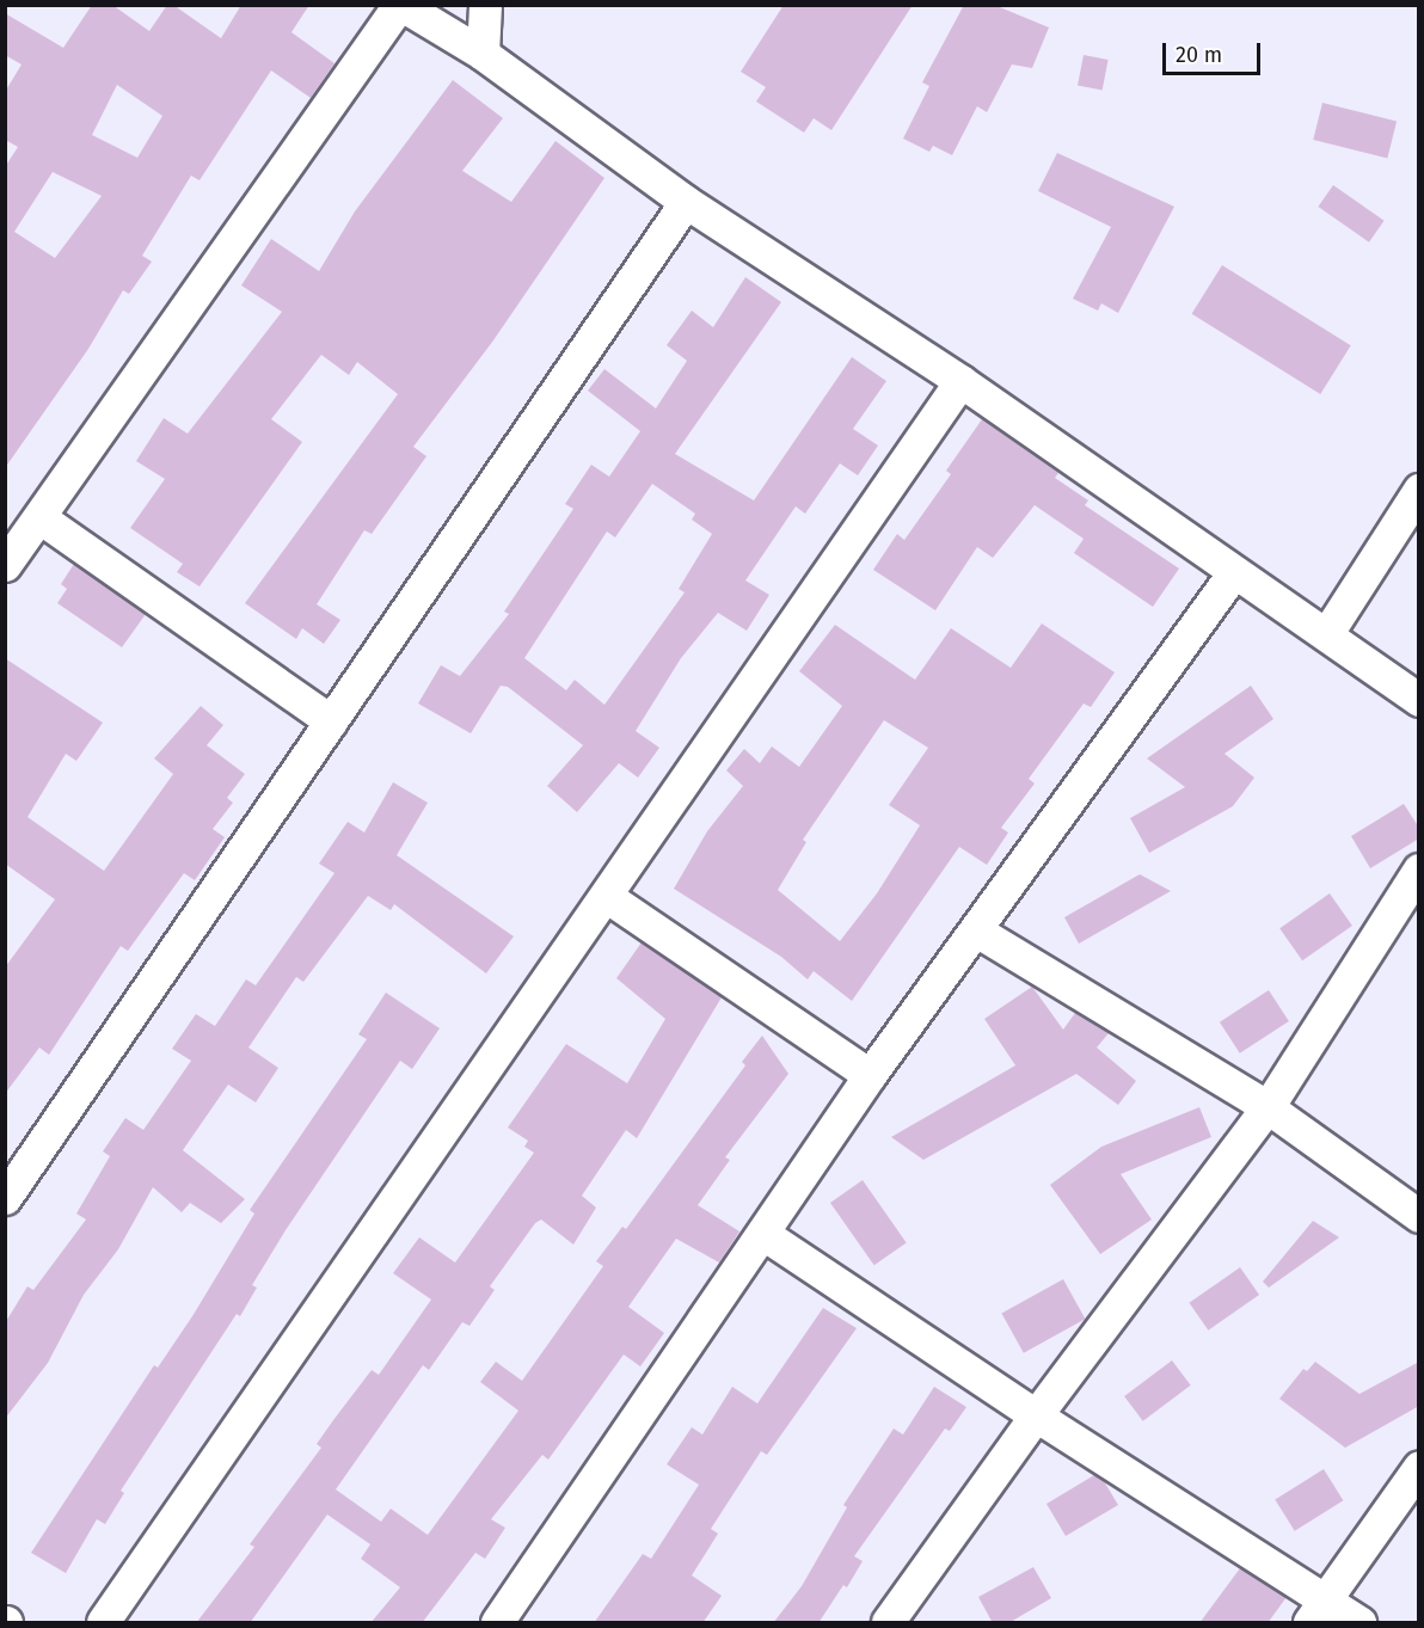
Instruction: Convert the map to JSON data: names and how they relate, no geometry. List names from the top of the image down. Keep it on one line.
{"scale_bar":"20 m"}
